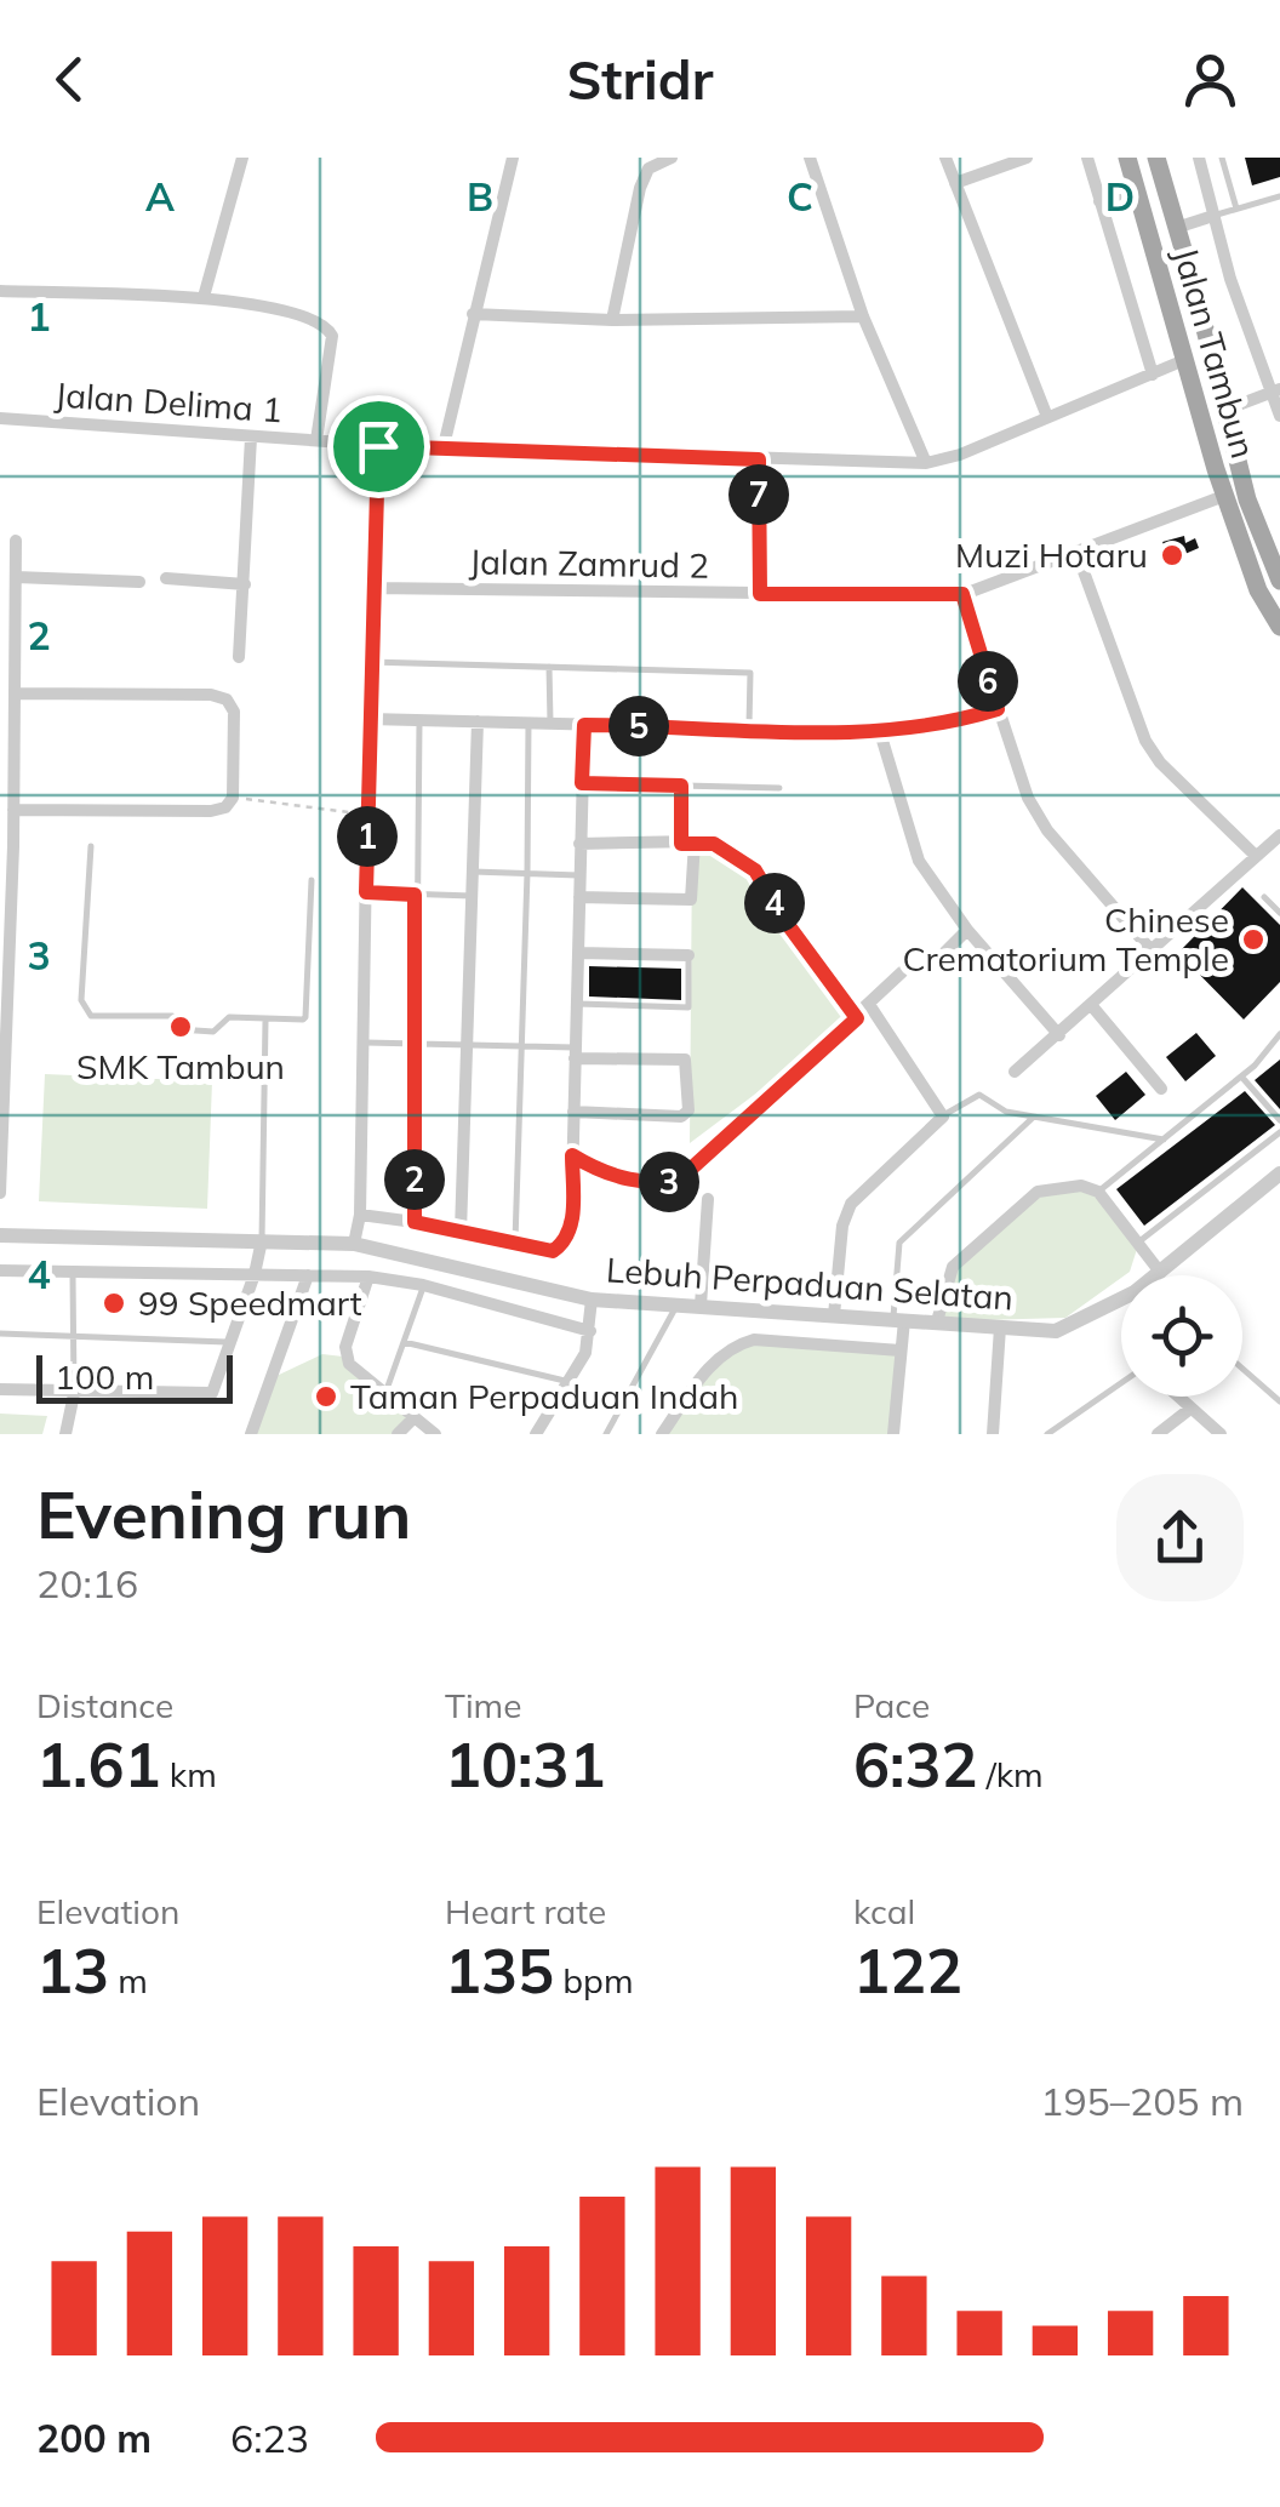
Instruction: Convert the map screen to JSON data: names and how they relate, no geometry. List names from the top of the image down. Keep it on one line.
{"streets":{"main road":["Jalan Tambun"],"street":["Jalan Delima 1","Jalan Zamrud 2","Lebuh Perpaduan Selatan"]},"crossings":[["Jalan Tambun","Jalan Delima 1"],["Jalan Tambun","Jalan Zamrud 2"]],"places":["Muzi Hotaru","Chinese Crematorium Temple","SMK Tambun","99 Speedmart","Taman Perpaduan Indah"],"scale_bar":"100 m","page":{"header":"Stridr","pins":["7","6","5","1","4","2","3"],"scale":"100 m","heading":["Evening run","20:16"],"stats":[["Distance","1.61 km"],["Time","10:31"],["Pace","6:32 /km"],["Elevation","13 m"],["Heart rate","135 bpm"],["kcal","122"]],"chart":["Elevation","195–205 m"],"list":[{"name":"200 m","note":"6:23"}]},"grid":{"columns":["A","B","C","D"],"rows":["1","2","3","4"]}}
